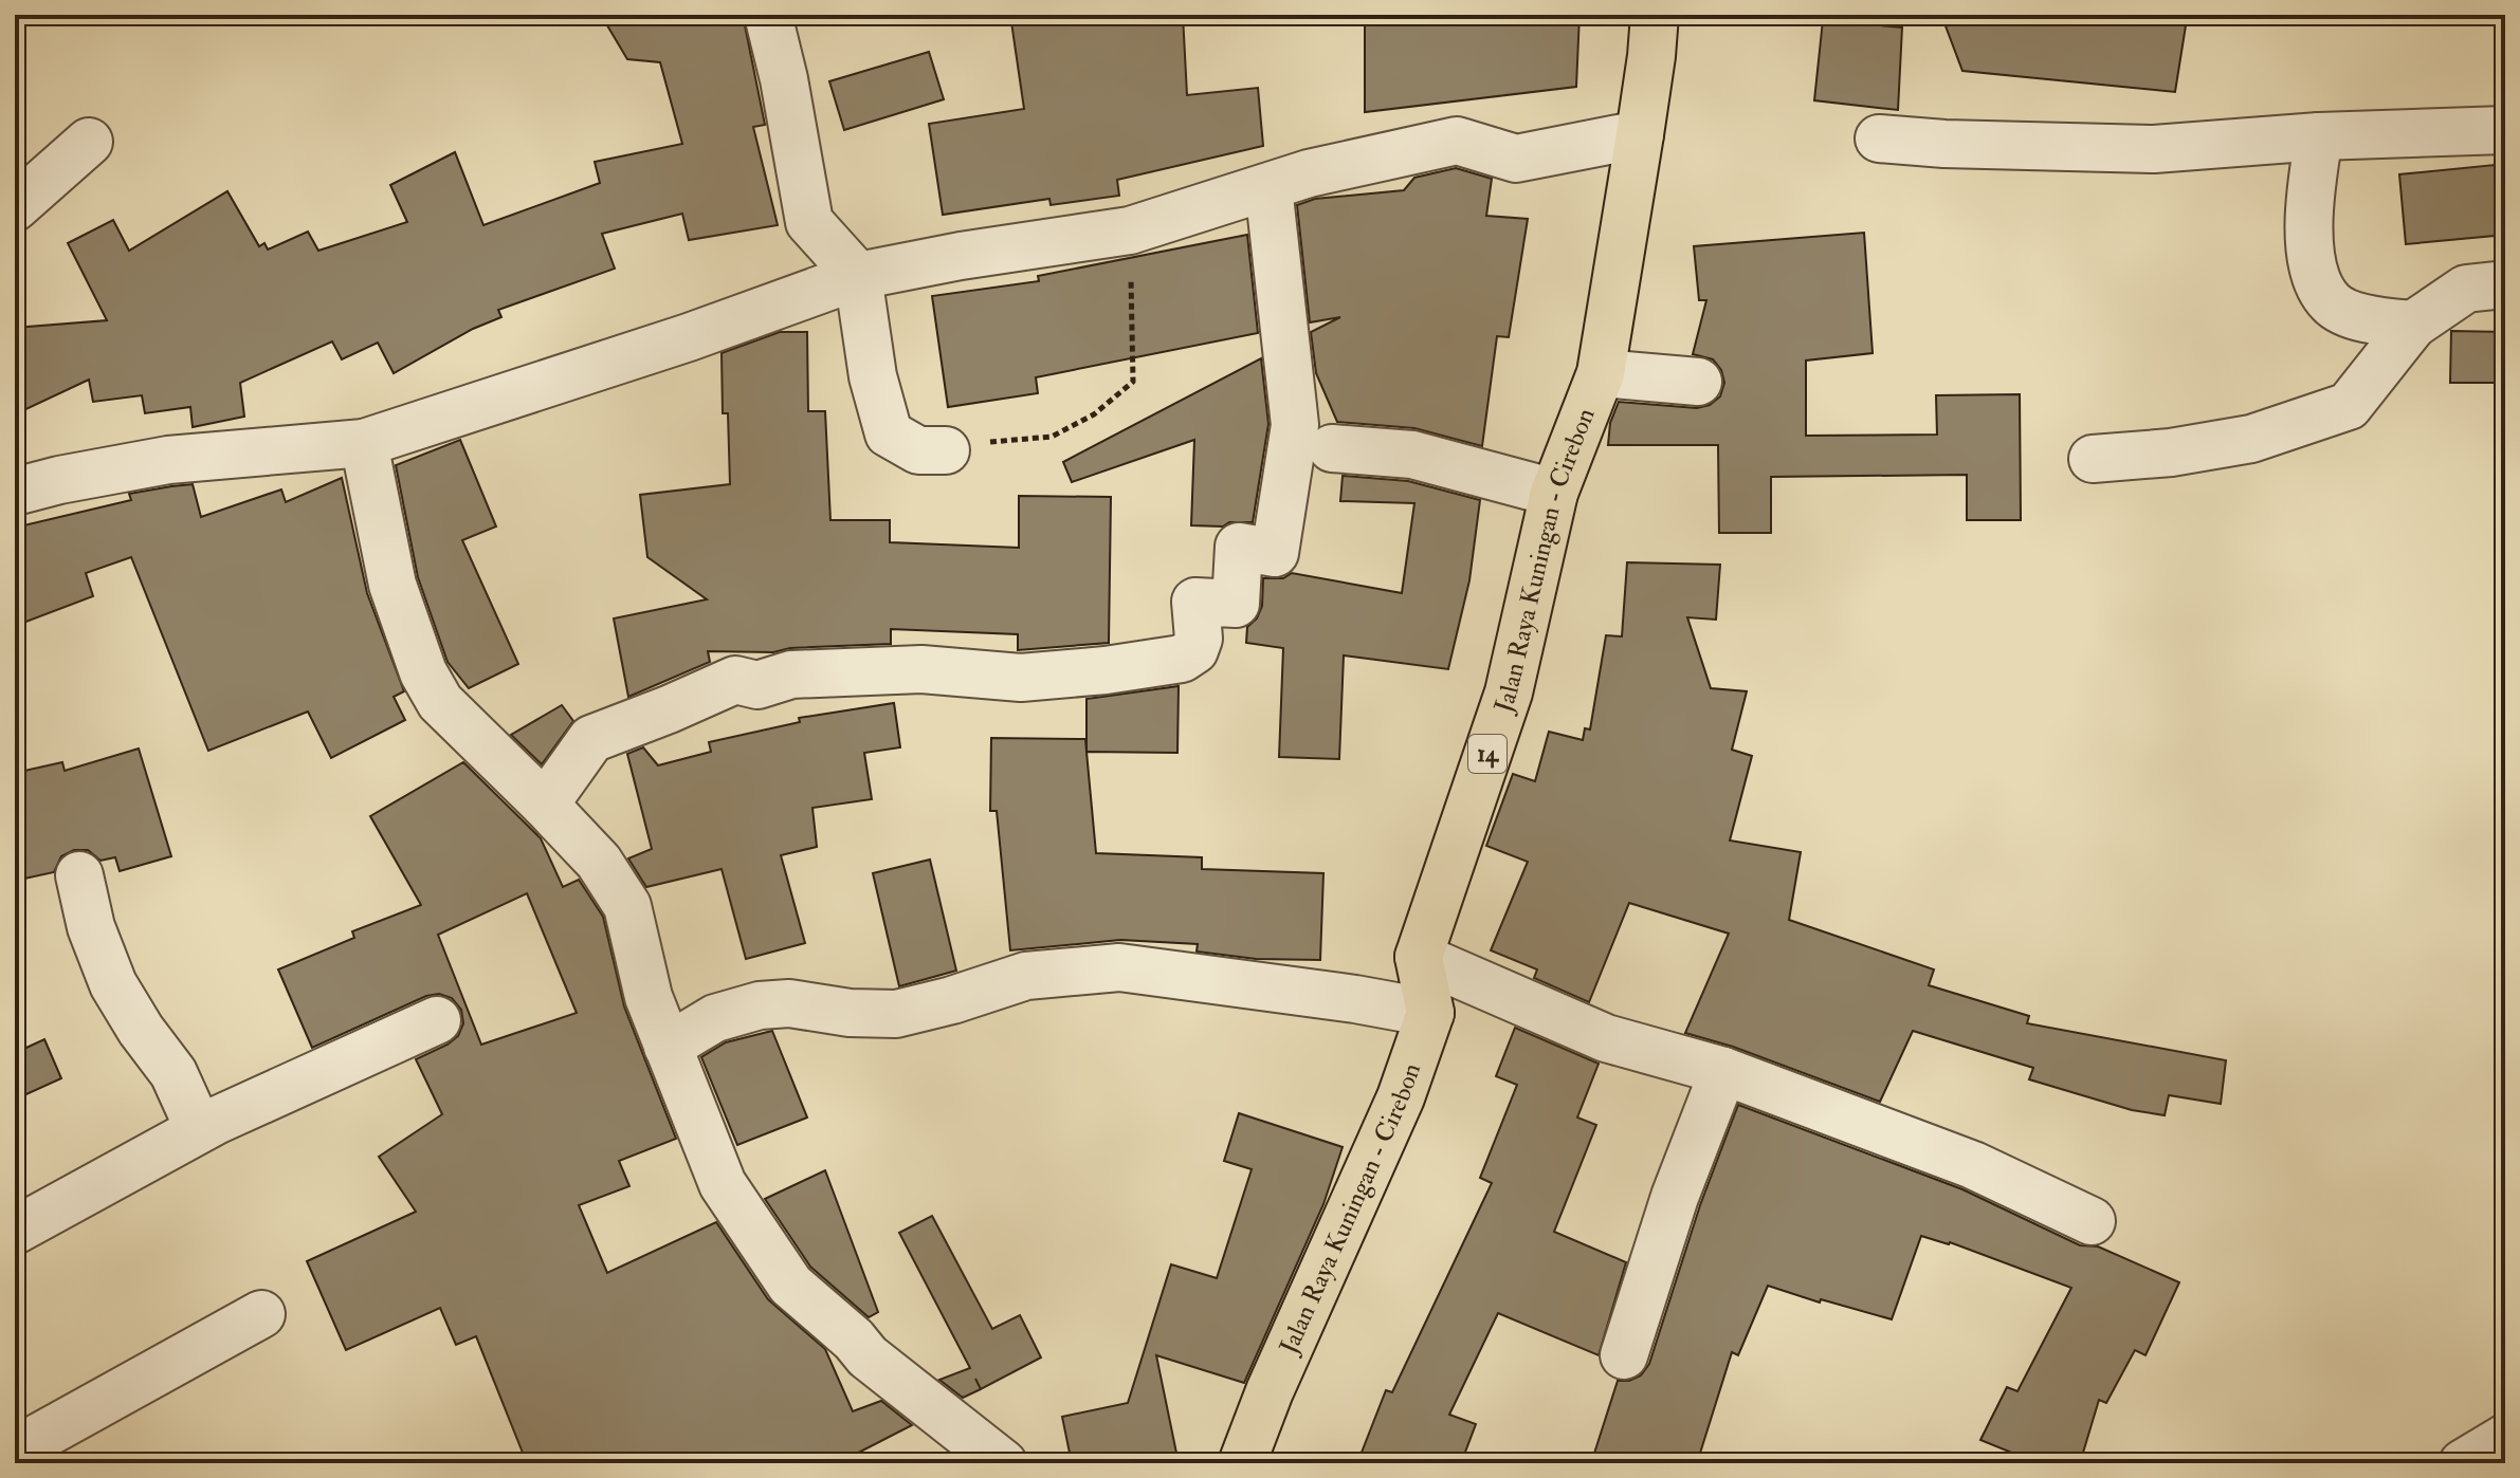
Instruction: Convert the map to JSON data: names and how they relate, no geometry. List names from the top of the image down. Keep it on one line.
{"streets":{"highway":["Jalan Raya Kuningan - Cirebon","14"]}}
